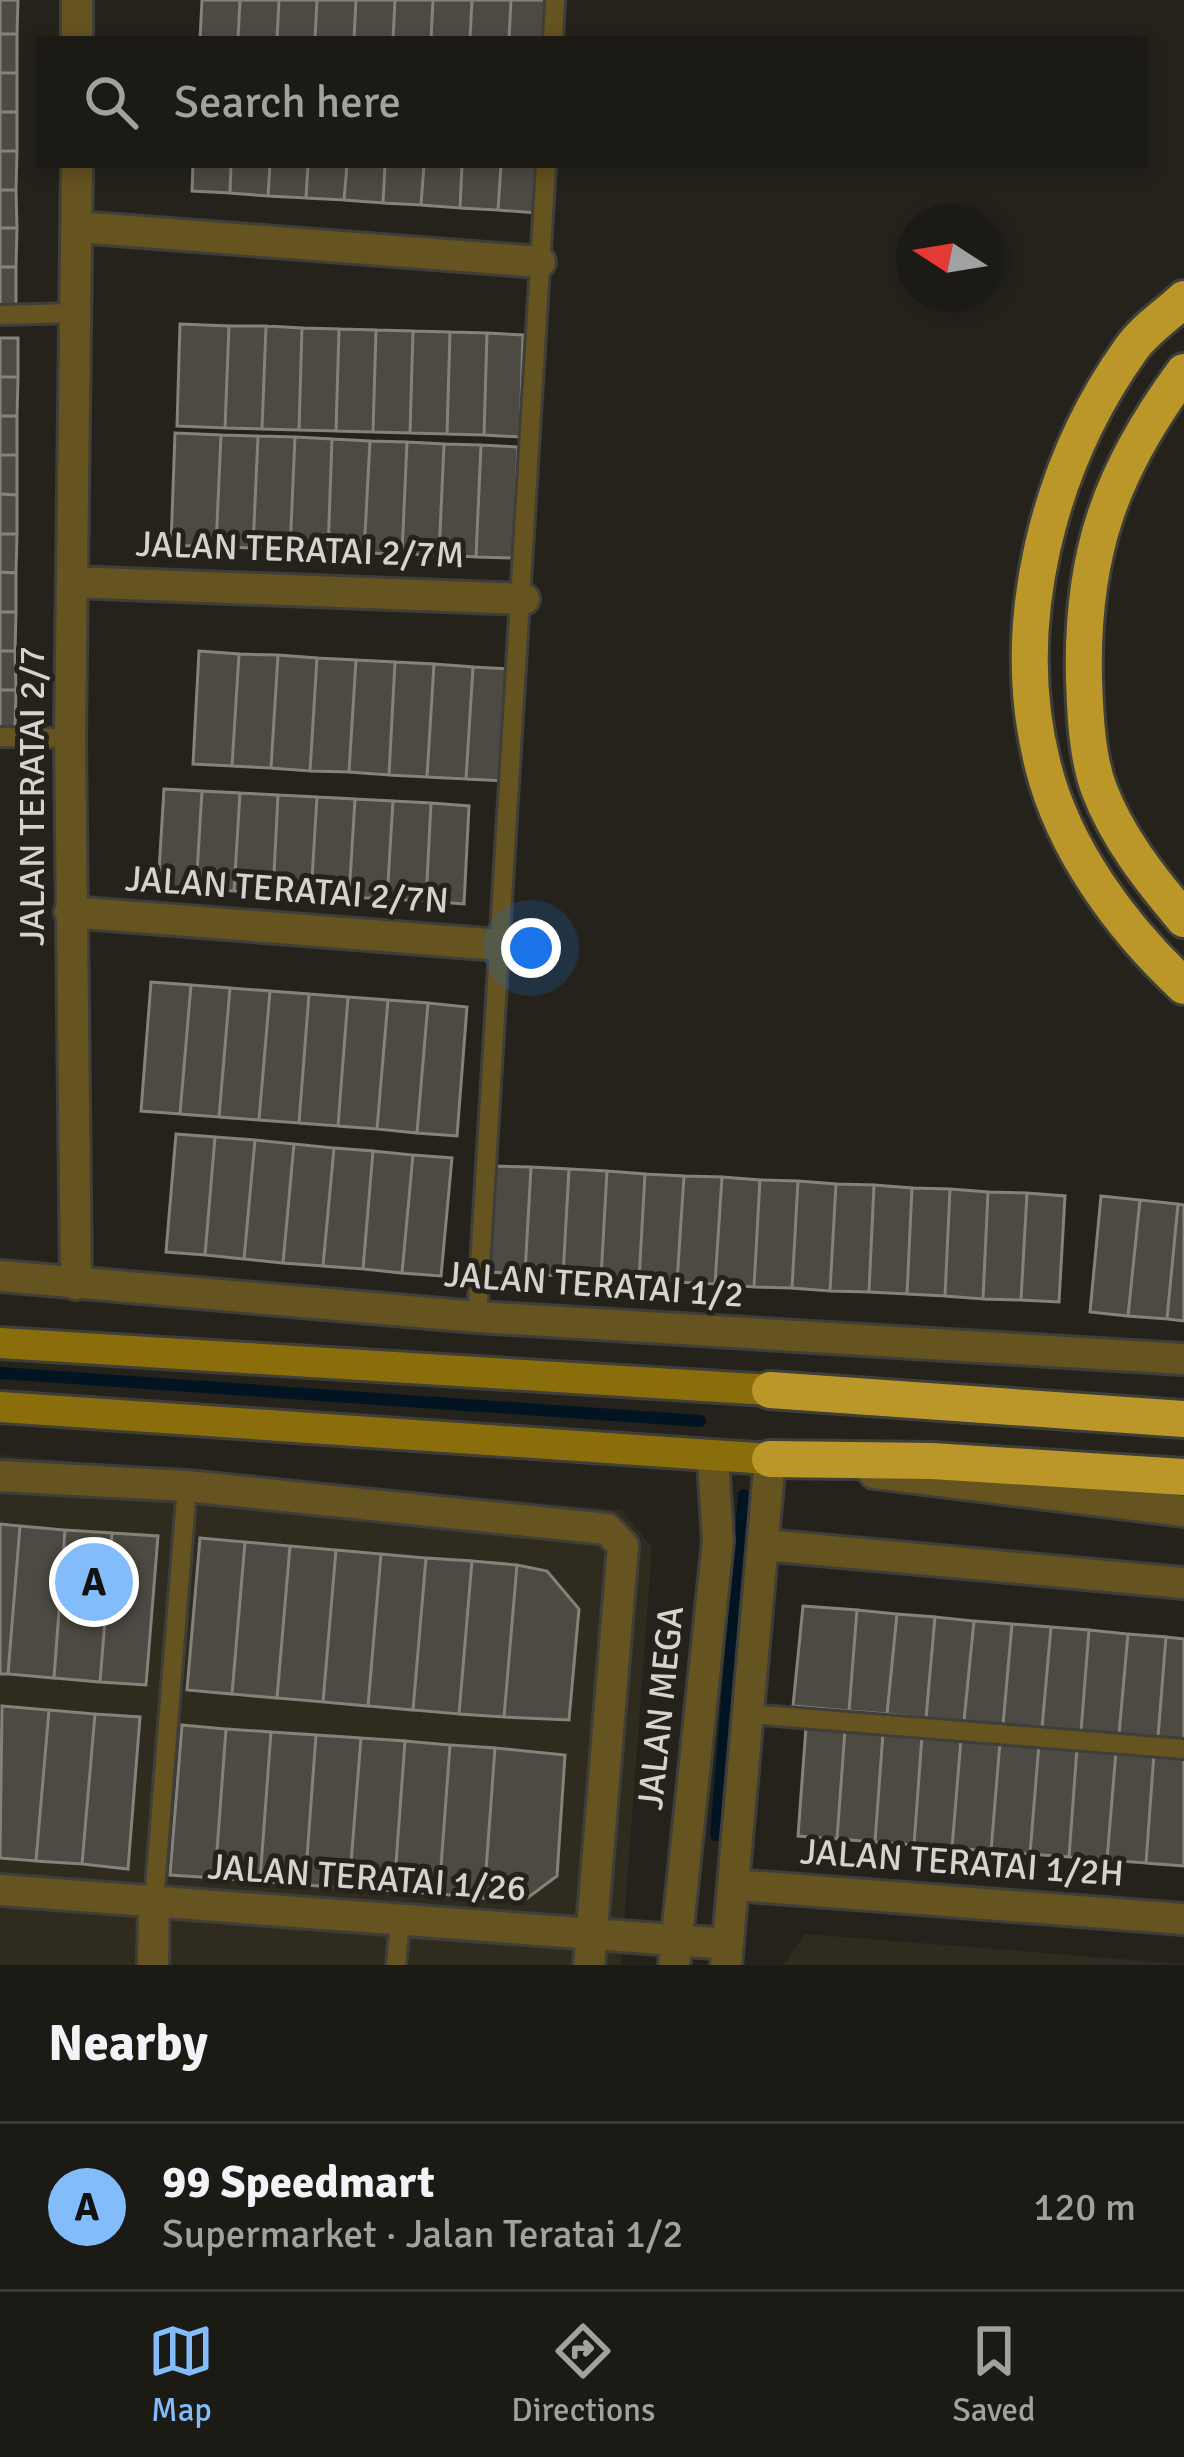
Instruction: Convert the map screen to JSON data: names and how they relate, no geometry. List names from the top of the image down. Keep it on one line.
{"streets":{"street":["JALAN TERATAI 2/7M","JALAN TERATAI 2/7","JALAN TERATAI 2/7N","JALAN TERATAI 1/2","JALAN MEGA","JALAN TERATAI 1/2H","JALAN TERATAI 1/26"]},"crossings":[["JALAN TERATAI 2/7M","JALAN TERATAI 2/7"],["JALAN TERATAI 2/7","JALAN TERATAI 2/7N"],["JALAN TERATAI 2/7","JALAN TERATAI 1/2"],["JALAN MEGA","JALAN TERATAI 1/26"]],"north":"left","page":{"search":"Search here","pins":"A","heading":"Nearby","list":[{"mark":"A","name":"99 Speedmart","note":"Supermarket · Jalan Teratai 1/2","value":"120 m"}],"nav":["Map","Directions","Saved"]}}
